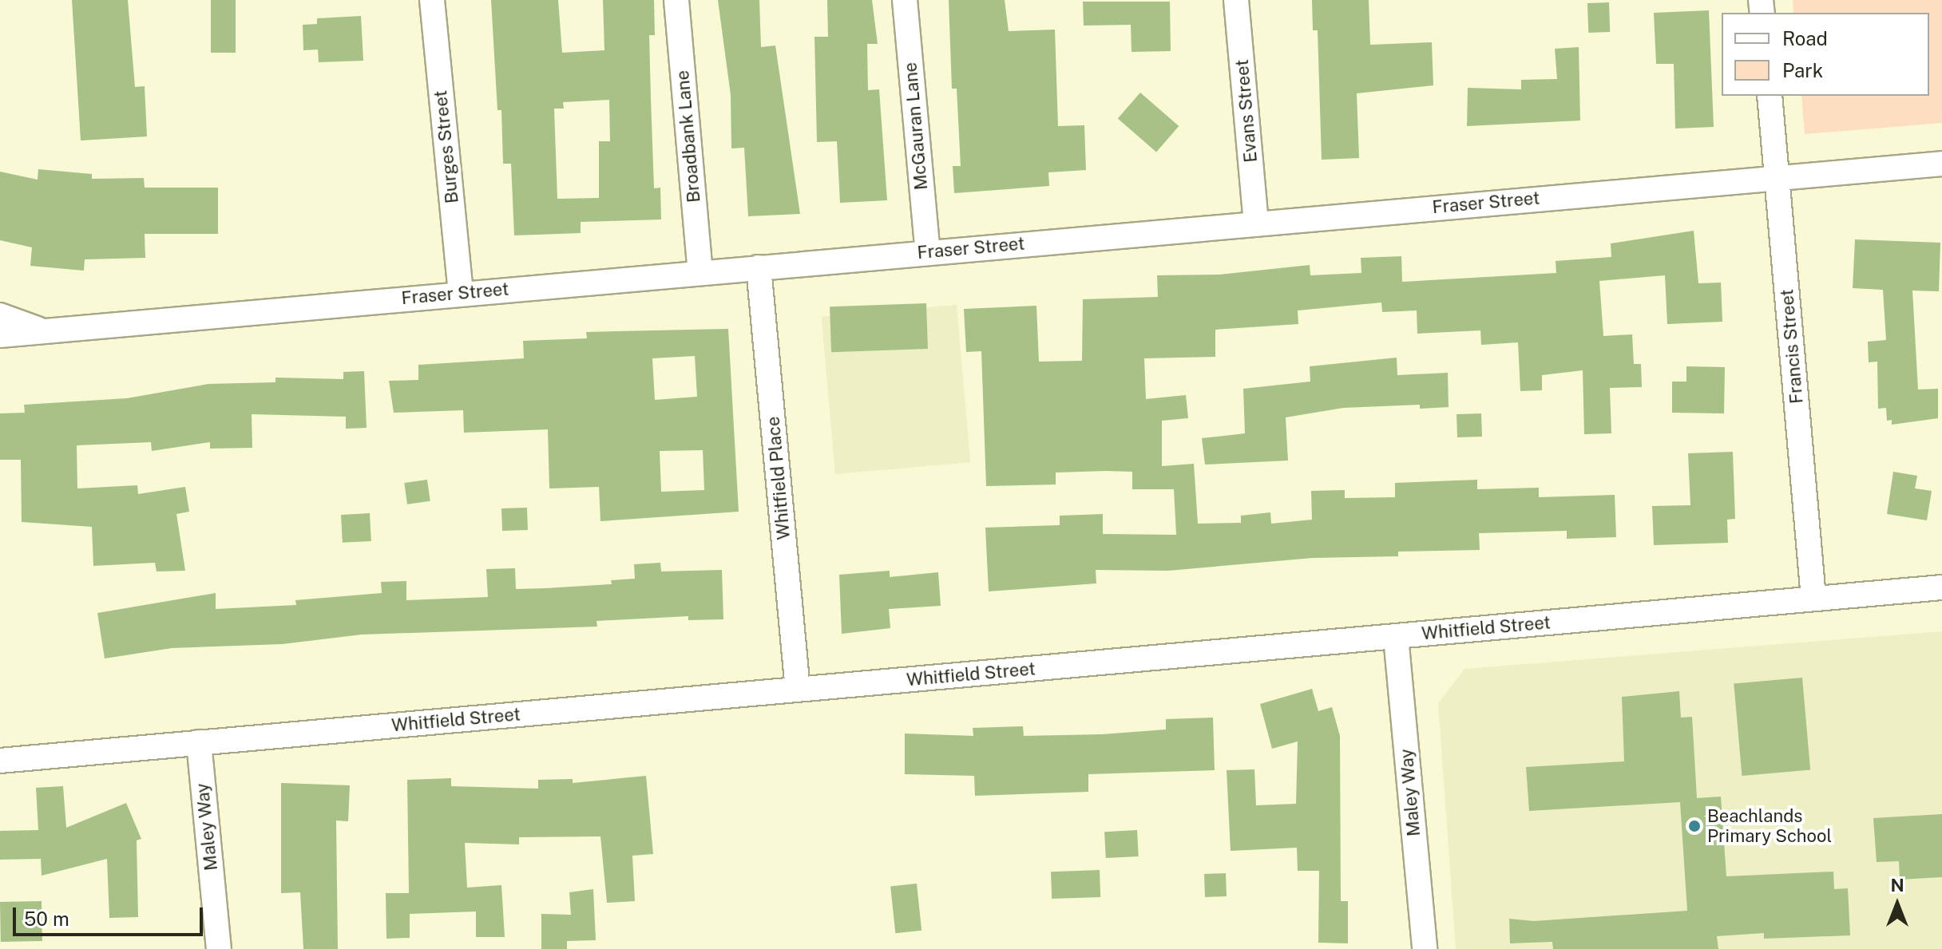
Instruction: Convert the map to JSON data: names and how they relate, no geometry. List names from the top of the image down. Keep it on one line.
{"streets":{"street":["Evans Street","McGauran Lane","Broadbank Lane","Burges Street","Fraser Street","Francis Street","Whitfield Place","Whitfield Street","Maley Way"]},"crossings":[["Evans Street","Fraser Street"],["McGauran Lane","Fraser Street"],["Broadbank Lane","Fraser Street"],["Burges Street","Fraser Street"],["Fraser Street","Francis Street"],["Fraser Street","Whitfield Place"],["Francis Street","Whitfield Street"],["Whitfield Place","Whitfield Street"],["Whitfield Street","Maley Way"]],"places":["Beachlands Primary School"],"legend":["Road","Park"],"scale_bar":"50 m","north":"top"}
